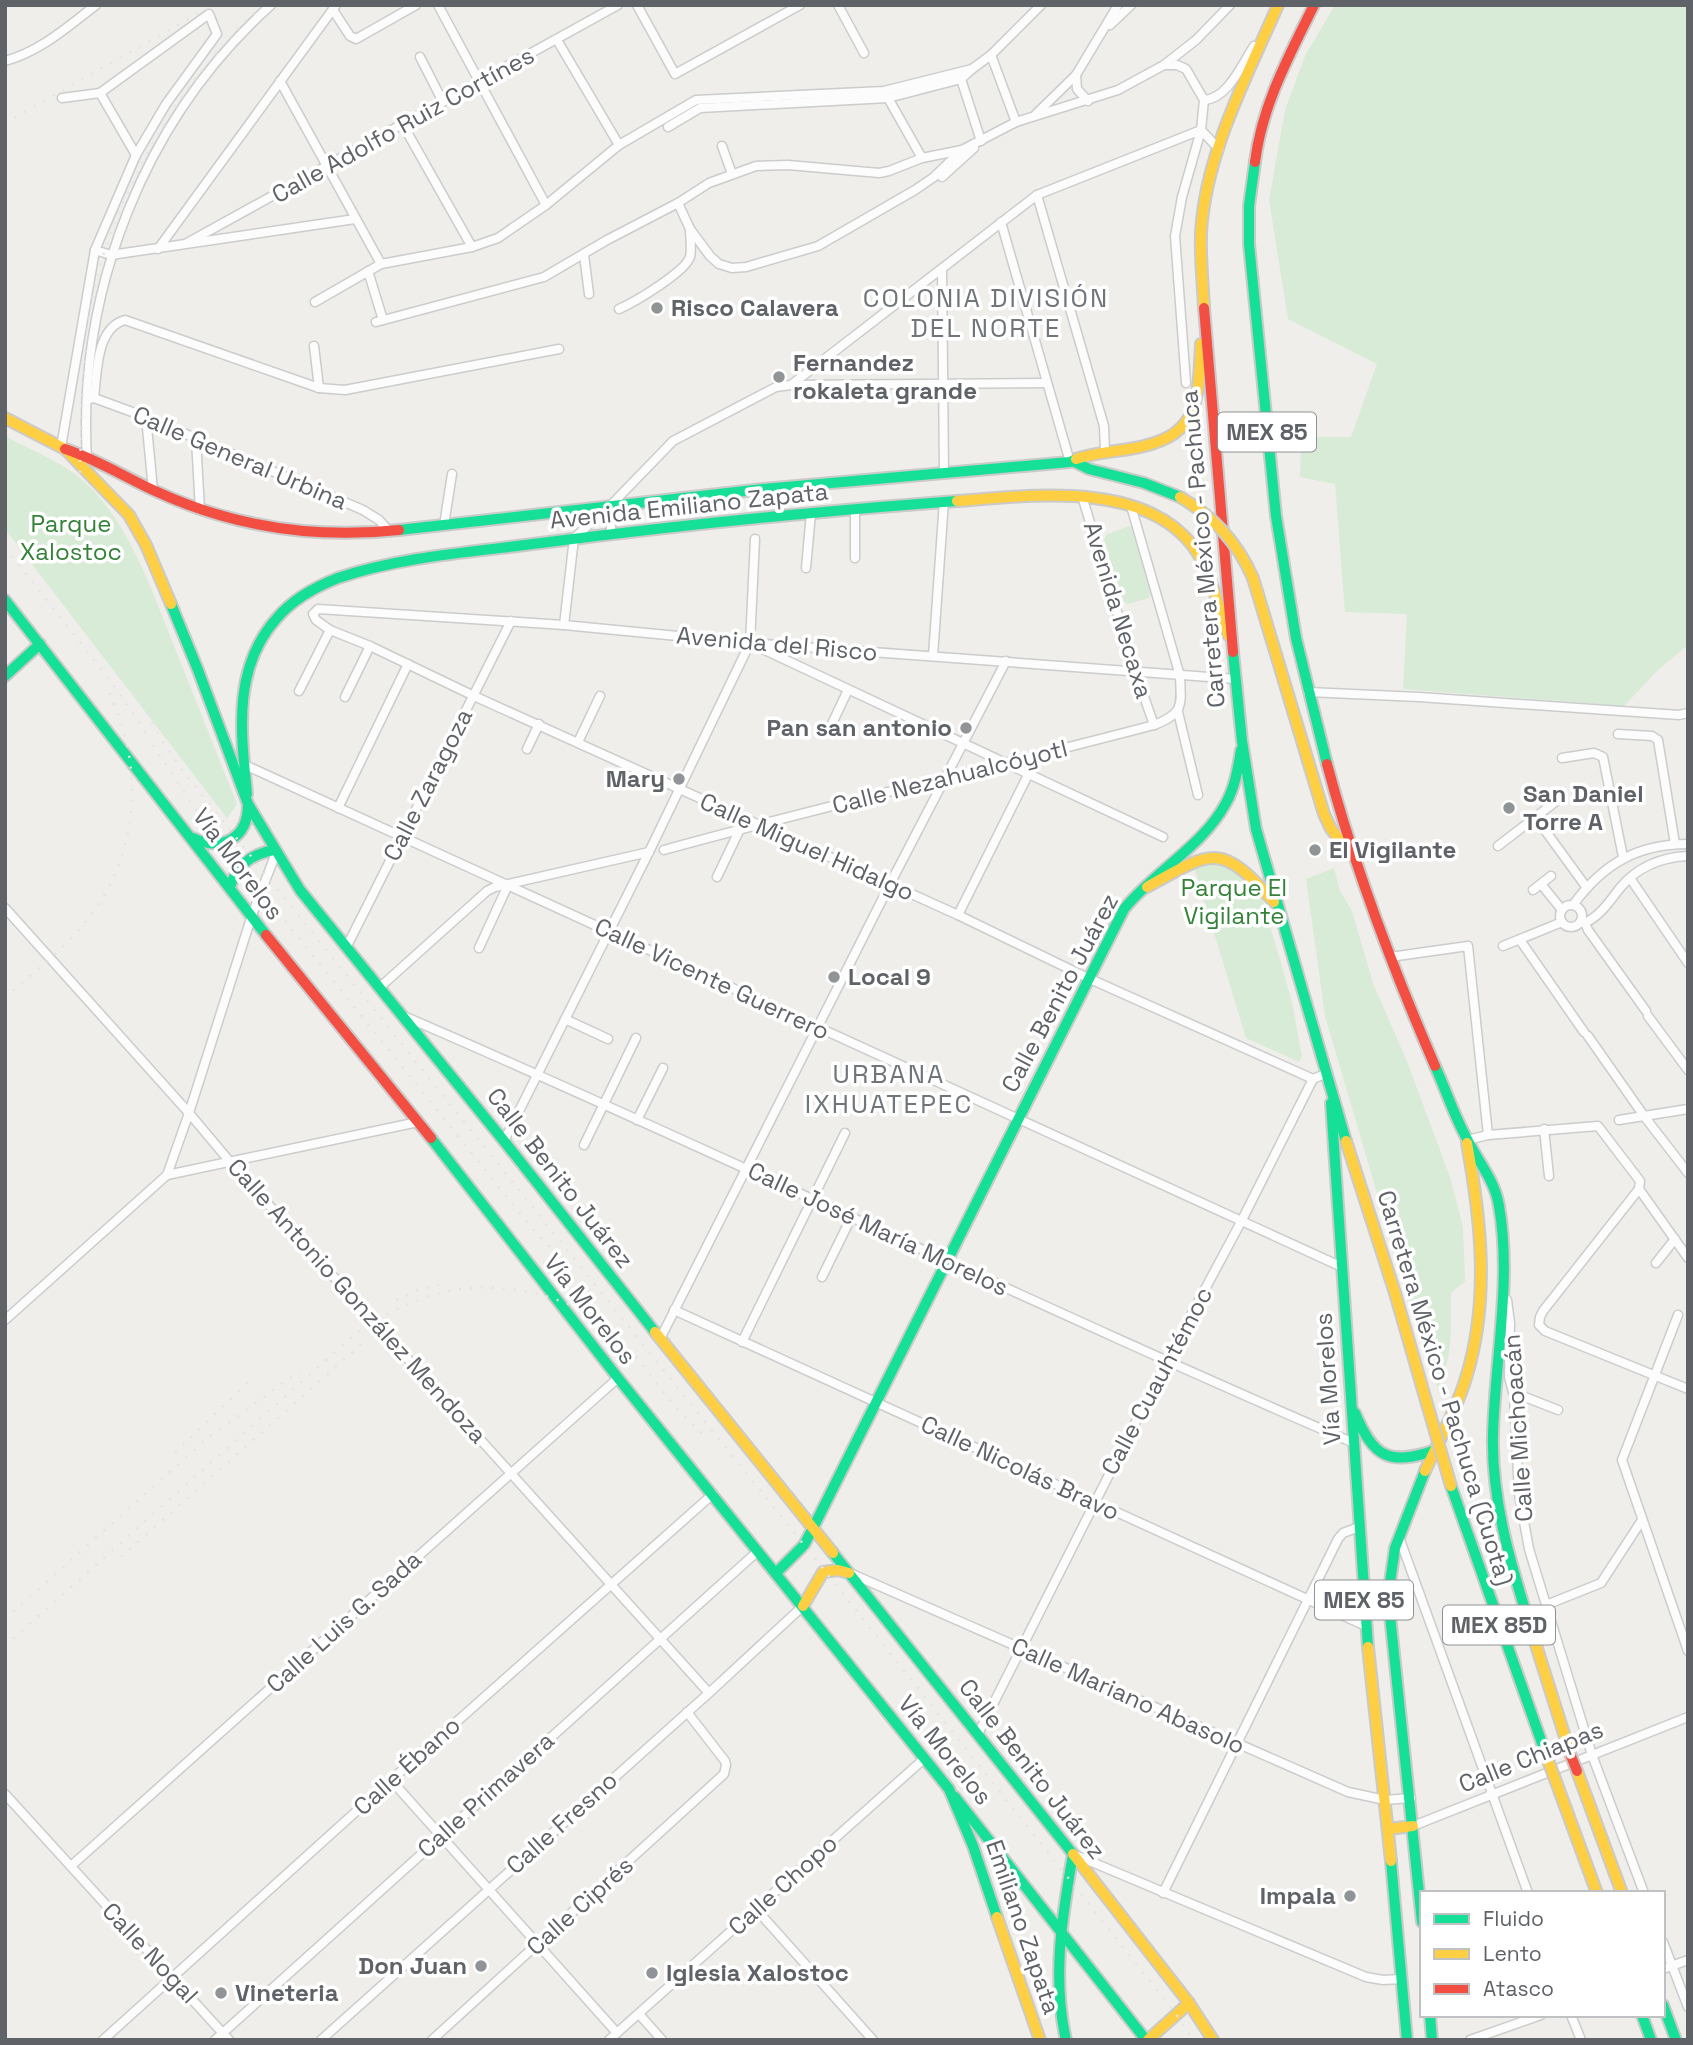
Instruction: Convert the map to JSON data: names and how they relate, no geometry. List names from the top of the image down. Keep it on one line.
{"streets":{"main road":["MEX 85","Avenida Emiliano Zapata","Carretera México - Pachuca","Vía Morelos","Calle Benito Juárez","Carretera México - Pachuca (Cuota)","MEX 85D","Calle Chiapas","Emiliano Zapata"],"street":["Calle Adolfo Ruiz Cortínes","Calle General Urbina","Avenida Necaxa","Avenida del Risco","Calle Nezahualcóyotl","Calle Zaragoza","Calle Miguel Hidalgo","Calle Vicente Guerrero","Calle José María Morelos","Calle Antonio González Mendoza","Calle Cuauhtémoc","Calle Michoacán","Calle Nicolás Bravo","Calle Luis G. Sada","Calle Mariano Abasolo","Calle Ébano","Calle Primavera","Calle Fresno","Calle Chopo","Calle Ciprés","Calle Nogal"]},"crossings":[["MEX 85","Carretera México - Pachuca (Cuota)"],["MEX 85","Calle Mariano Abasolo"],["MEX 85","Calle Chiapas"],["Calle General Urbina","Avenida Emiliano Zapata"],["Avenida Emiliano Zapata","Carretera México - Pachuca"],["Avenida Emiliano Zapata","Avenida Necaxa"],["Avenida Emiliano Zapata","Vía Morelos"],["Avenida Emiliano Zapata","Calle Vicente Guerrero"],["Carretera México - Pachuca","Avenida del Risco"],["Carretera México - Pachuca","Vía Morelos"],["Carretera México - Pachuca","Calle Benito Juárez"],["Carretera México - Pachuca","Carretera México - Pachuca (Cuota)"],["Avenida Necaxa","Avenida del Risco"],["Avenida Necaxa","Calle Nezahualcóyotl"],["Avenida del Risco","Calle Zaragoza"],["Avenida del Risco","Calle Miguel Hidalgo"],["Calle Nezahualcóyotl","Calle Miguel Hidalgo"],["Calle Zaragoza","Calle Miguel Hidalgo"],["Calle Zaragoza","Calle Vicente Guerrero"],["Calle Zaragoza","Calle Benito Juárez"],["Calle Miguel Hidalgo","Calle Benito Juárez"],["Calle Miguel Hidalgo","Calle Cuauhtémoc"],["Vía Morelos","Calle Vicente Guerrero"],["Vía Morelos","Calle Benito Juárez"],["Vía Morelos","Calle José María Morelos"],["Vía Morelos","Carretera México - Pachuca (Cuota)"],["Vía Morelos","Calle Nicolás Bravo"],["Vía Morelos","Calle Luis G. Sada"],["Vía Morelos","Calle Mariano Abasolo"],["Vía Morelos","Calle Chiapas"],["Vía Morelos","Calle Ébano"],["Vía Morelos","Calle Primavera"],["Vía Morelos","Calle Fresno"],["Vía Morelos","Calle Chopo"],["Vía Morelos","Emiliano Zapata"],["Calle Vicente Guerrero","Calle Benito Juárez"],["Calle Vicente Guerrero","Calle Cuauhtémoc"],["Calle Benito Juárez","Calle José María Morelos"],["Calle Benito Juárez","Calle Cuauhtémoc"],["Calle Benito Juárez","Calle Nicolás Bravo"],["Calle Benito Juárez","Calle Mariano Abasolo"],["Calle Benito Juárez","Emiliano Zapata"],["Calle José María Morelos","Calle Cuauhtémoc"],["Calle Antonio González Mendoza","Calle Luis G. Sada"],["Calle Antonio González Mendoza","Calle Ébano"],["Calle Antonio González Mendoza","Calle Primavera"],["Calle Antonio González Mendoza","Calle Fresno"],["Calle Cuauhtémoc","Calle Nicolás Bravo"],["Calle Cuauhtémoc","Calle Mariano Abasolo"],["Carretera México - Pachuca (Cuota)","Calle Michoacán"],["Calle Michoacán","Calle Chiapas"],["Calle Luis G. Sada","Calle Nogal"],["Calle Ébano","Calle Nogal"],["Calle Primavera","Calle Nogal"],["Calle Fresno","Calle Ciprés"]],"districts":["COLONIA DIVISIÓN DEL NORTE","URBANA IXHUATEPEC"],"parks":["Parque Xalostoc","Parque El Vigilante"],"places":["Risco Calavera","Fernandez rokaleta grande","Pan san antonio","Mary","San Daniel Torre A","El Vigilante","Local 9","Impala","Don Juan","Iglesia Xalostoc","Vineteria"],"legend":["Fluido","Lento","Atasco"]}
